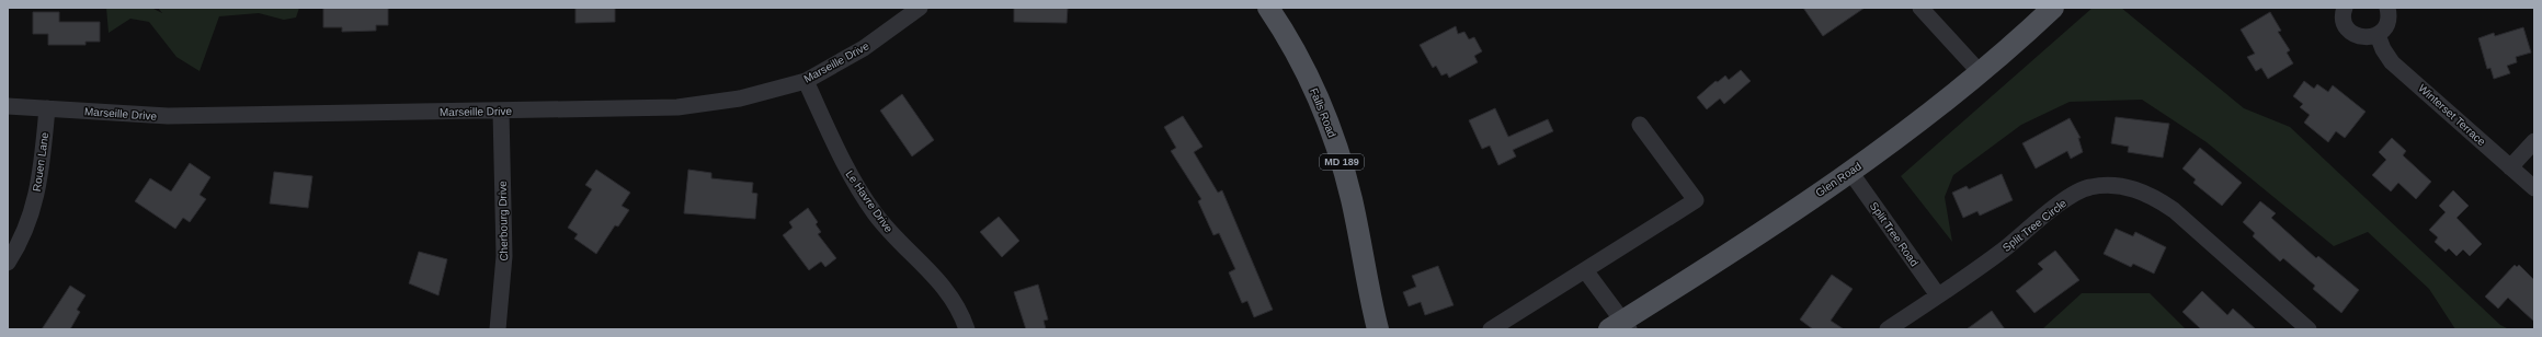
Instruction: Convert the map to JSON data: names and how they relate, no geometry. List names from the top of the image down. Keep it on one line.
{"streets":{"main road":["Falls Road","MD 189","Glen Road"],"street":["Marseille Drive","Winterset Terrace","Rouen Lane","Le Havre Drive","Cherbourg Drive","Split Tree Circle","Split Tree Road"]},"crossings":[["Marseille Drive","Rouen Lane"],["Marseille Drive","Le Havre Drive"],["Marseille Drive","Cherbourg Drive"],["Glen Road","Split Tree Road"],["Split Tree Circle","Split Tree Road"]]}
